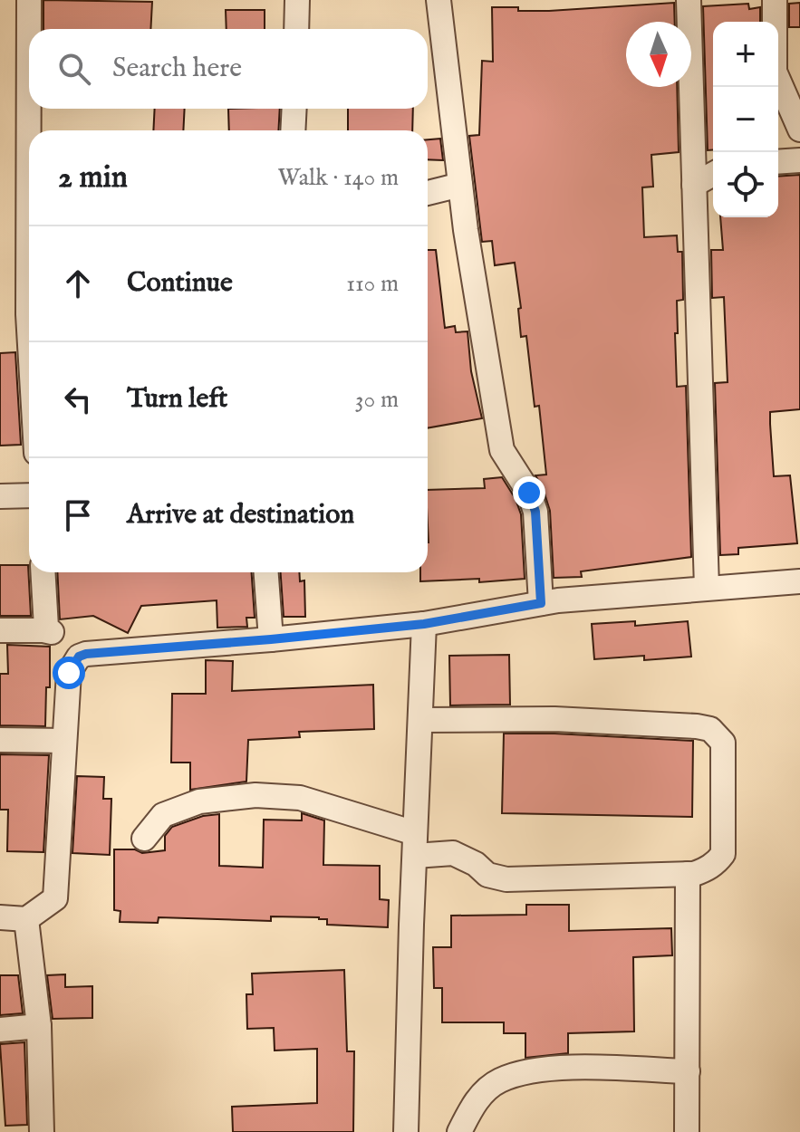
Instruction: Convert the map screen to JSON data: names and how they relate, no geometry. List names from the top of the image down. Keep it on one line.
{"north":"bottom","page":{"map_buttons":["+","−"],"search":"Search here","heading":["2 min","Walk · 140 m"],"list":[["Continue","110 m"],["Turn left","30 m"],"Arrive at destination"]}}
